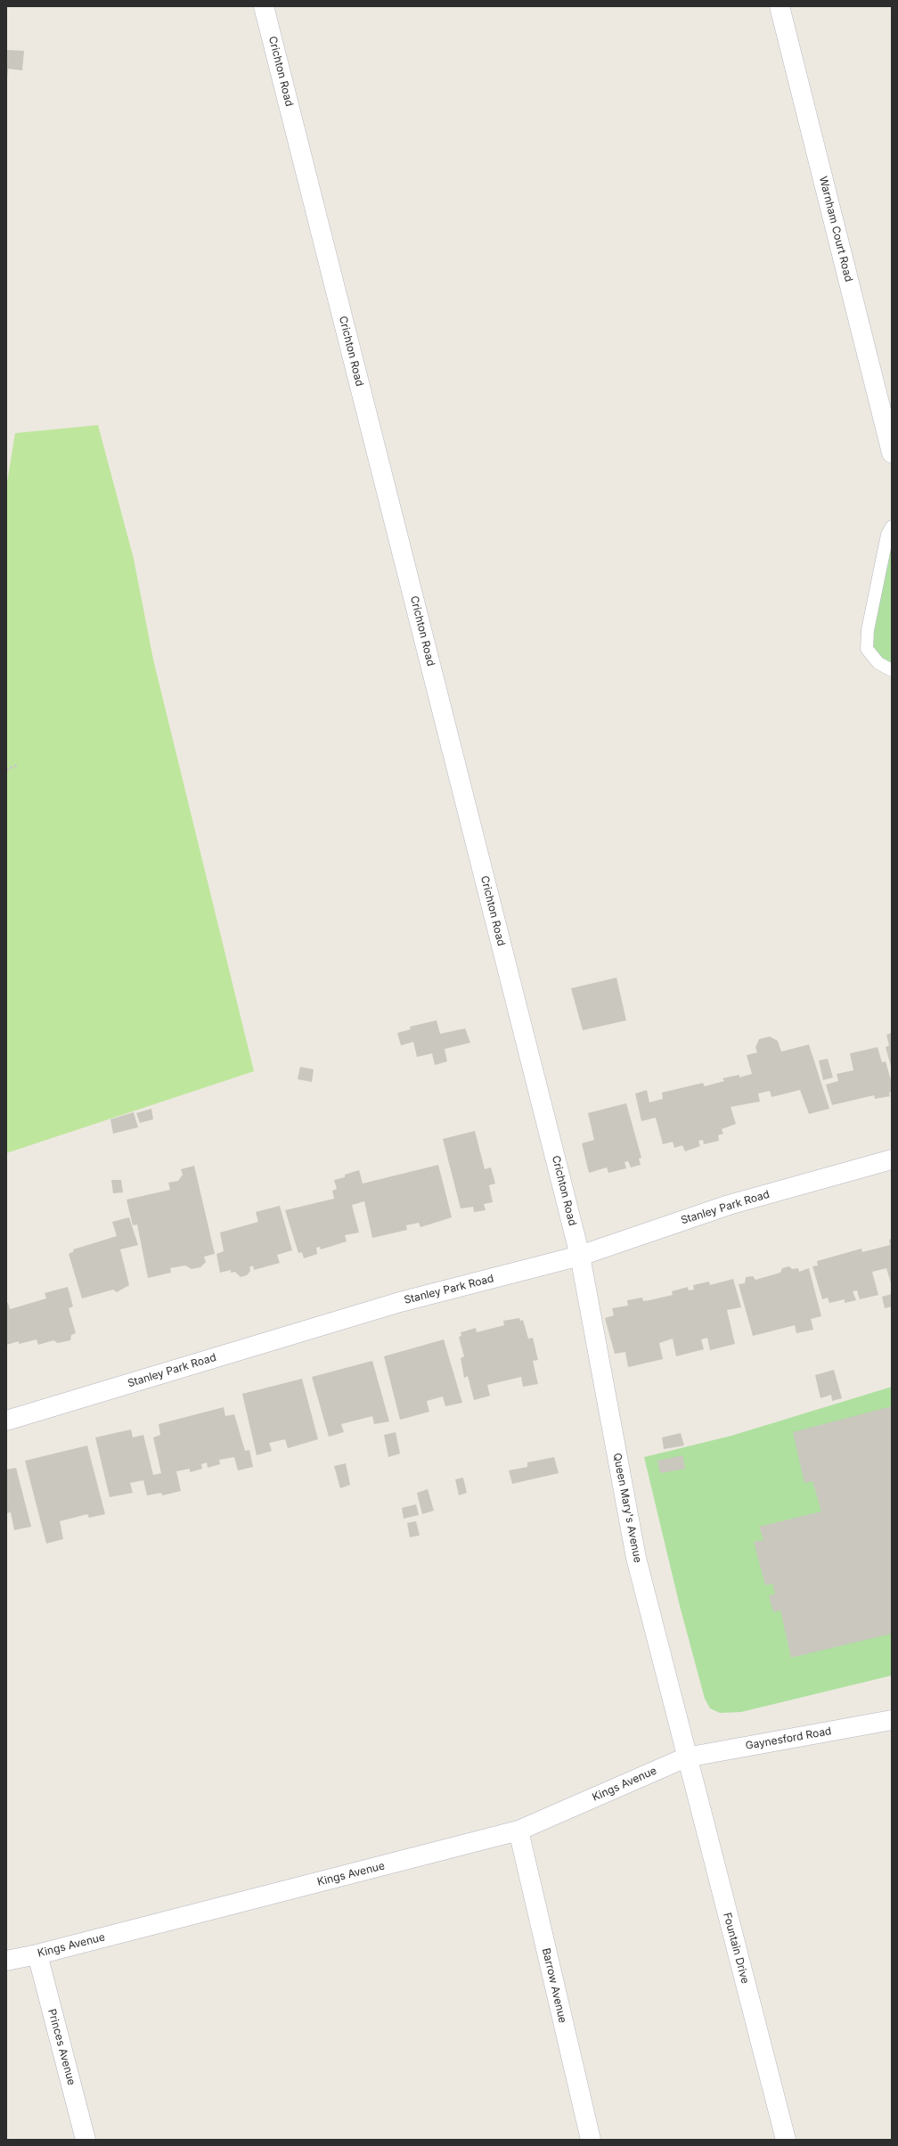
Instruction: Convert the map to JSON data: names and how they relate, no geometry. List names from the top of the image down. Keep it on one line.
{"streets":{"street":["Crichton Road","Warnham Court Road","Stanley Park Road","Queen Mary's Avenue","Gaynesford Road","Kings Avenue","Fountain Drive","Barrow Avenue","Princes Avenue"]},"crossings":[["Crichton Road","Stanley Park Road"],["Crichton Road","Queen Mary's Avenue"],["Stanley Park Road","Queen Mary's Avenue"],["Queen Mary's Avenue","Gaynesford Road"],["Queen Mary's Avenue","Kings Avenue"],["Queen Mary's Avenue","Fountain Drive"],["Gaynesford Road","Kings Avenue"],["Gaynesford Road","Fountain Drive"],["Kings Avenue","Fountain Drive"],["Kings Avenue","Barrow Avenue"],["Kings Avenue","Princes Avenue"]]}
